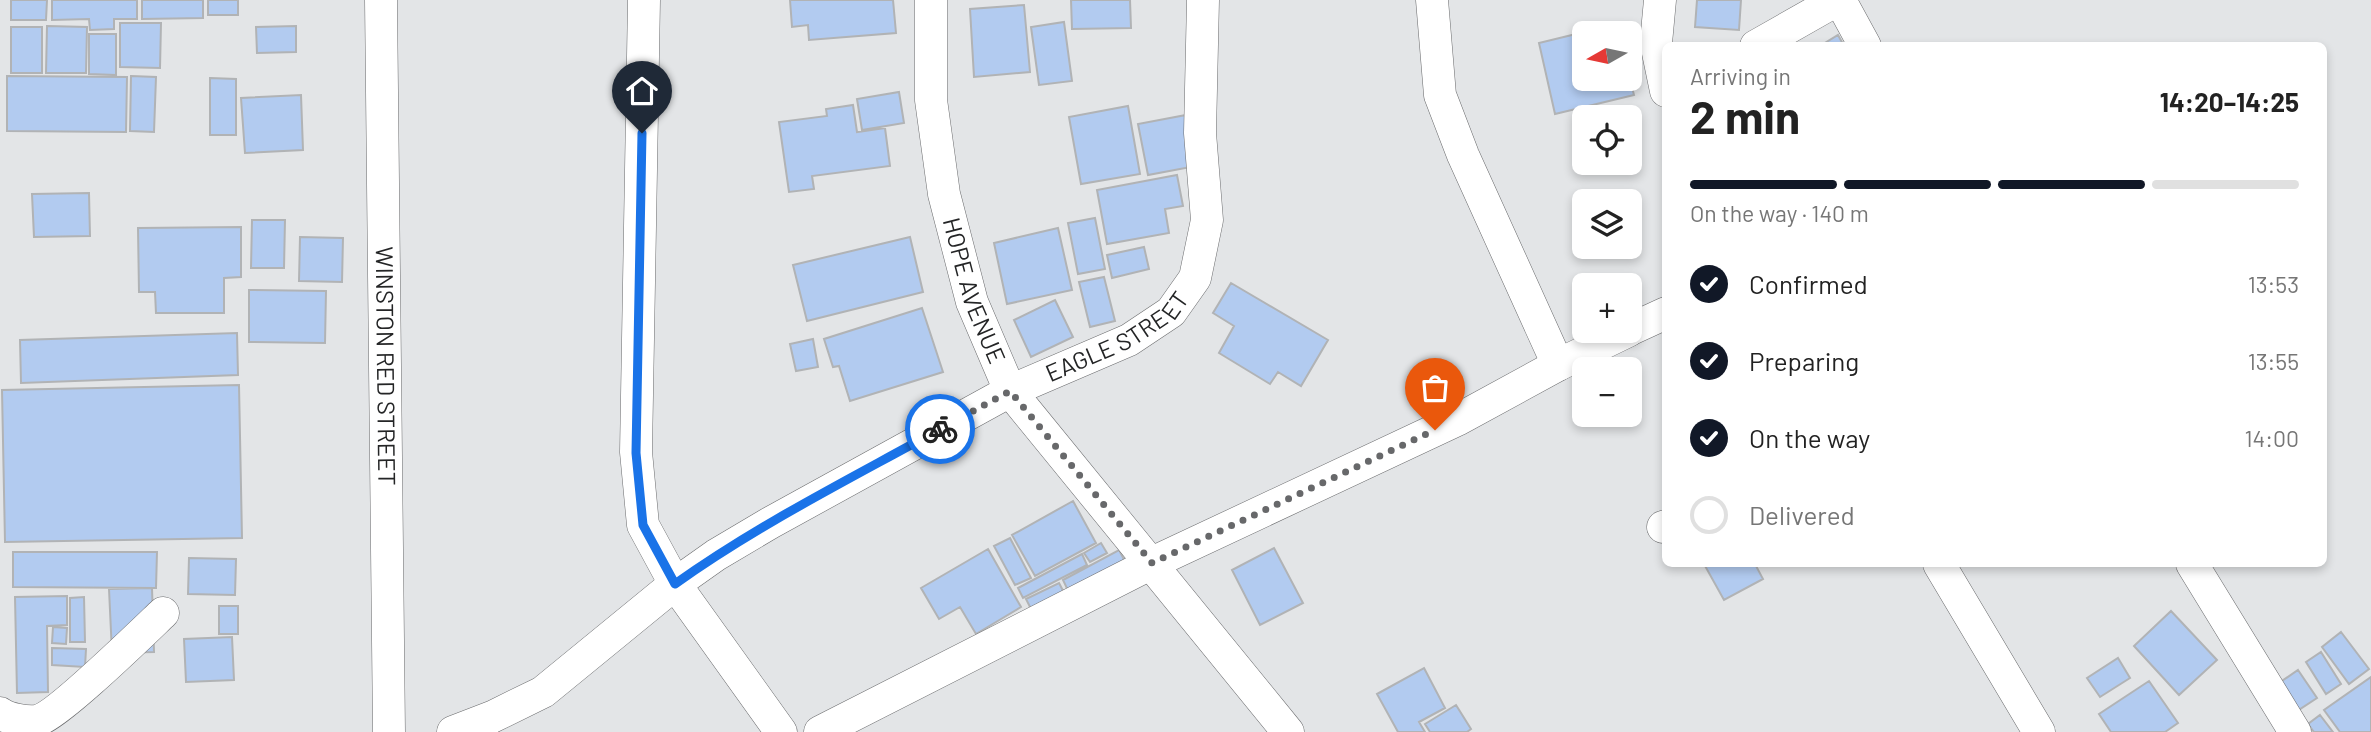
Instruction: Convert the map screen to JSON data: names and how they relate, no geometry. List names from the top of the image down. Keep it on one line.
{"streets":{"street":["HOPE AVENUE","EAGLE STREET","WINSTON RED STREET"]},"crossings":[["HOPE AVENUE","EAGLE STREET"]],"north":"left","page":{"map_buttons":["+","−"],"heading":["2 min","Arriving in","14:20–14:25"],"bar":"On the way · 140 m","list":[["Confirmed","13:53"],["Preparing","13:55"],["On the way","14:00"],"Delivered"]}}
